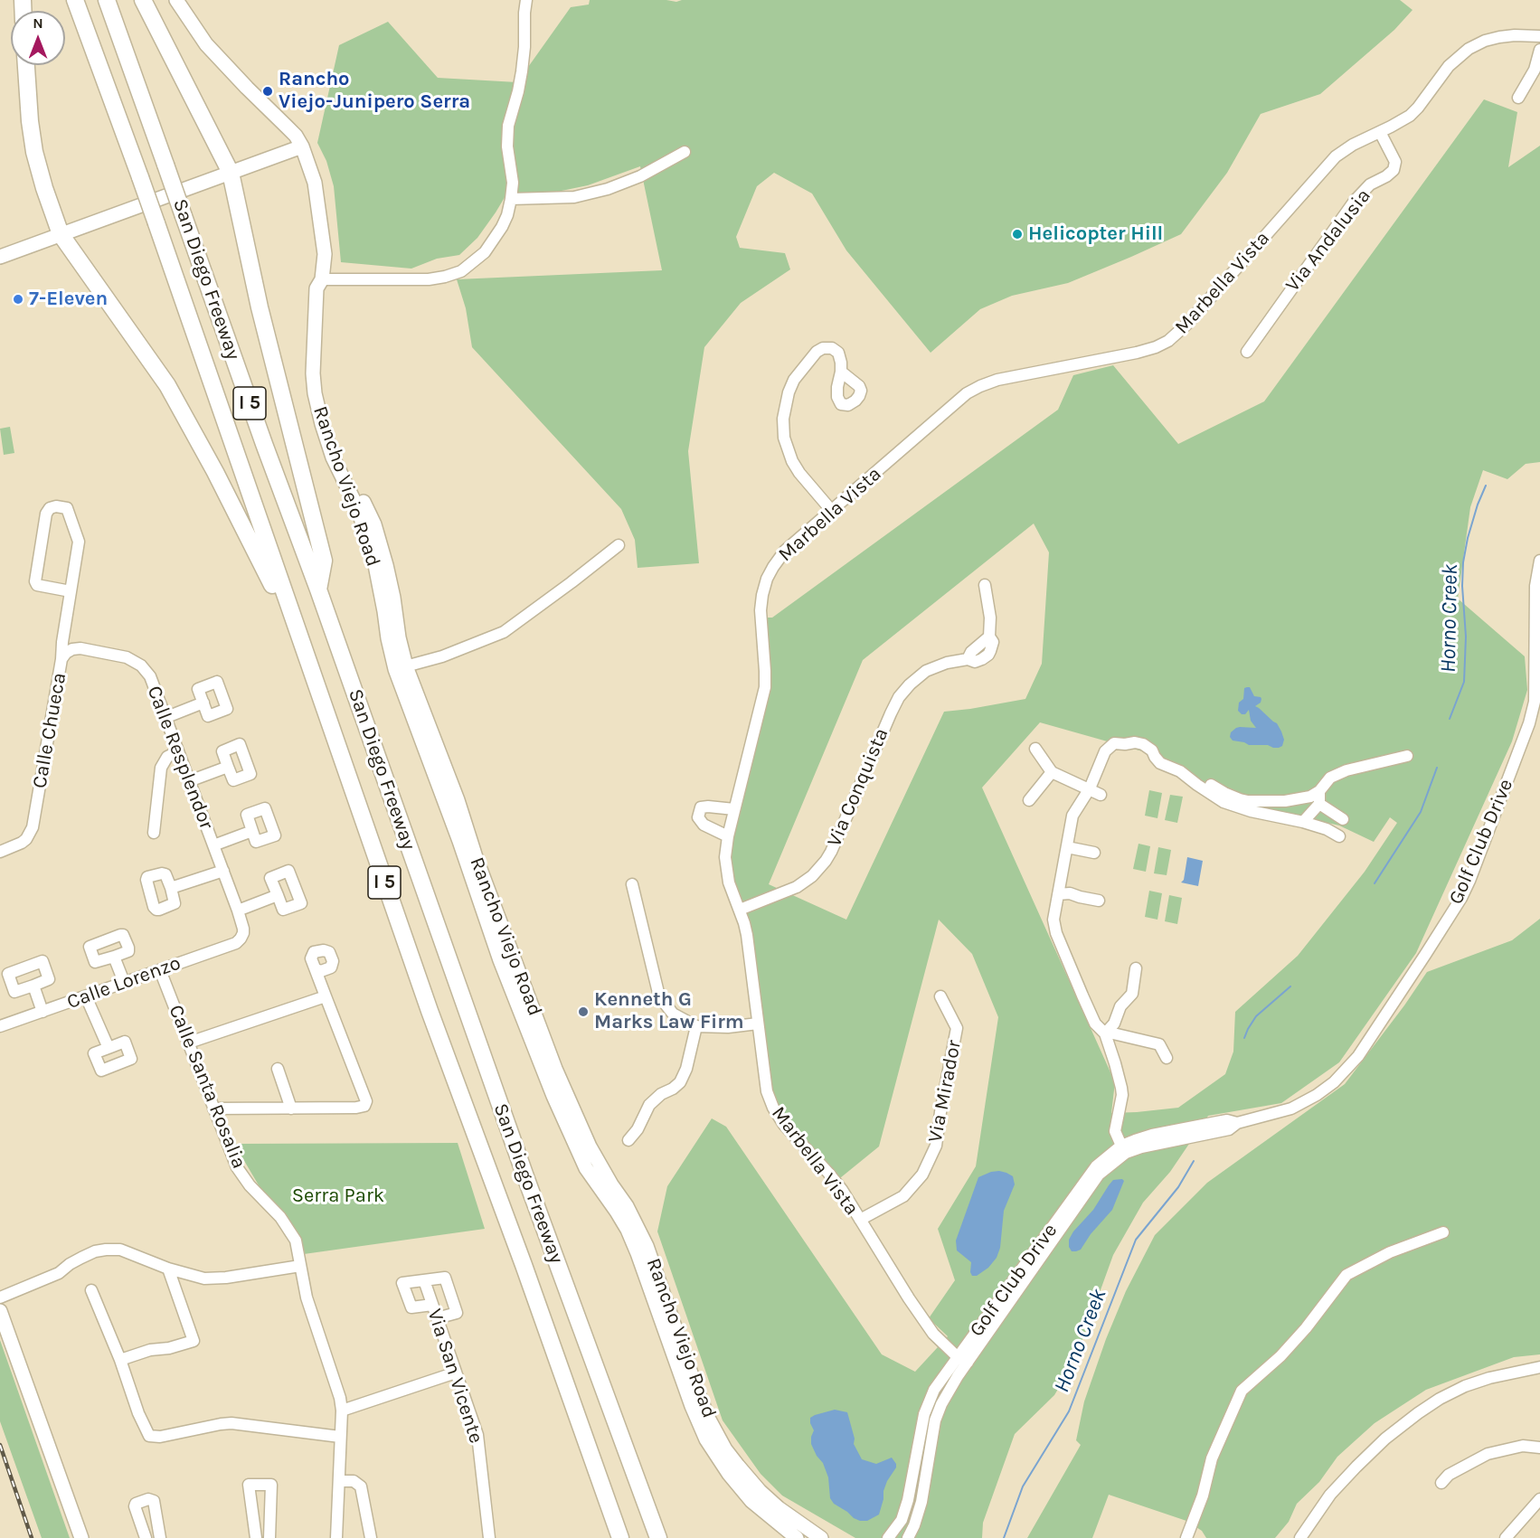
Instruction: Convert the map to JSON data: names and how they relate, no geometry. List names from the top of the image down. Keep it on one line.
{"streets":{"highway":["San Diego Freeway","I 5"],"main road":["Rancho Viejo Road"],"street":["Via Andalusia","Marbella Vista","Calle Chueca","Calle Resplendor","Via Conquista","Golf Club Drive","Calle Lorenzo","Calle Santa Rosalia","Via Mirador","Via San Vicente"]},"crossings":[["Via Andalusia","Marbella Vista"],["Marbella Vista","Via Conquista"],["Marbella Vista","Golf Club Drive"],["Marbella Vista","Via Mirador"],["Calle Chueca","Calle Resplendor"],["Calle Resplendor","Calle Lorenzo"],["Calle Lorenzo","Calle Santa Rosalia"]],"water":["Horno Creek"],"parks":["Serra Park"],"places":["Rancho Viejo-Junipero Serra","Helicopter Hill","7-Eleven","Kenneth G Marks Law Firm"],"north":"top"}
